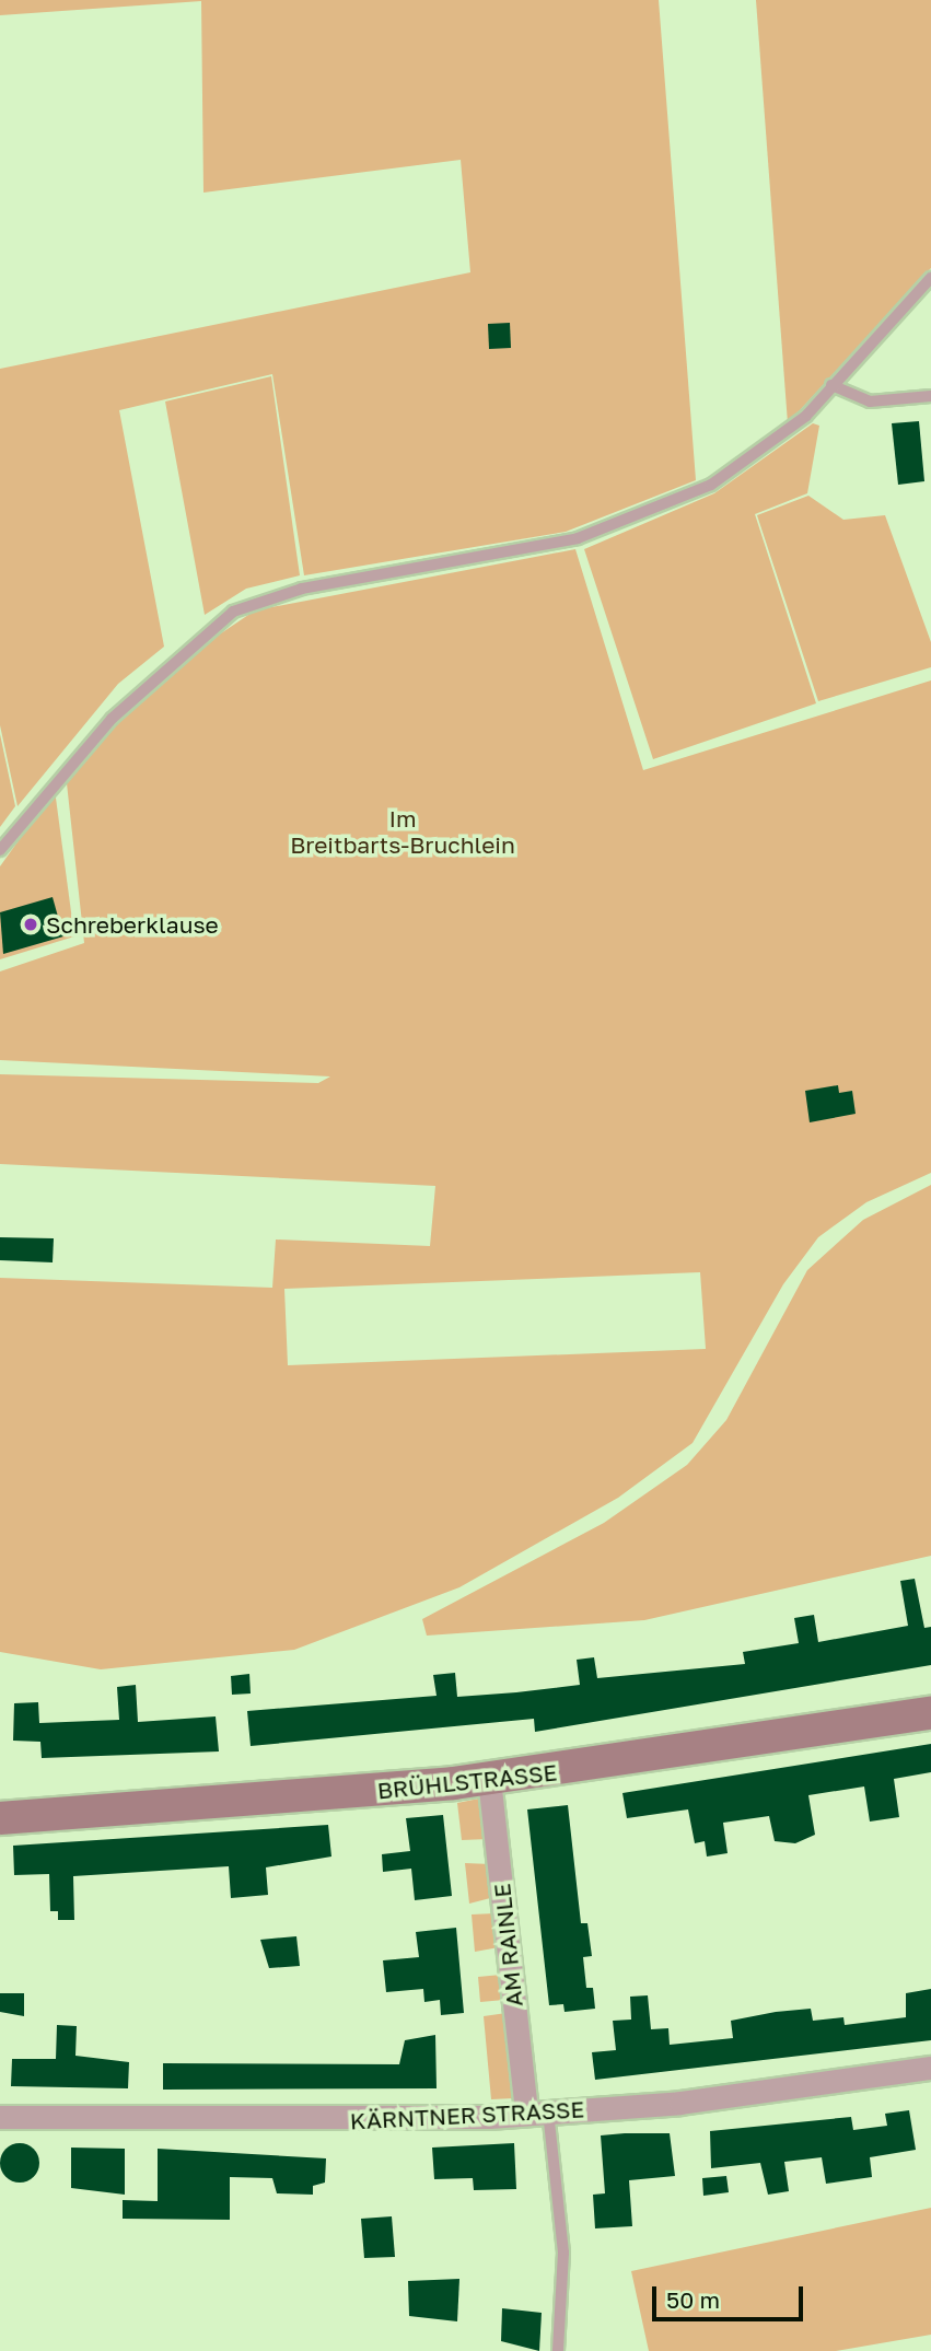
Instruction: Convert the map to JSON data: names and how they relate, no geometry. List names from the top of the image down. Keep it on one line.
{"streets":{"street":["BRÜHLSTRASSE","AM RAINLE","KÄRNTNER STRASSE"]},"crossings":[["BRÜHLSTRASSE","AM RAINLE"],["AM RAINLE","KÄRNTNER STRASSE"]],"parks":["Im Breitbarts-Bruchlein"],"places":["Schreberklause"],"scale_bar":"50 m"}
